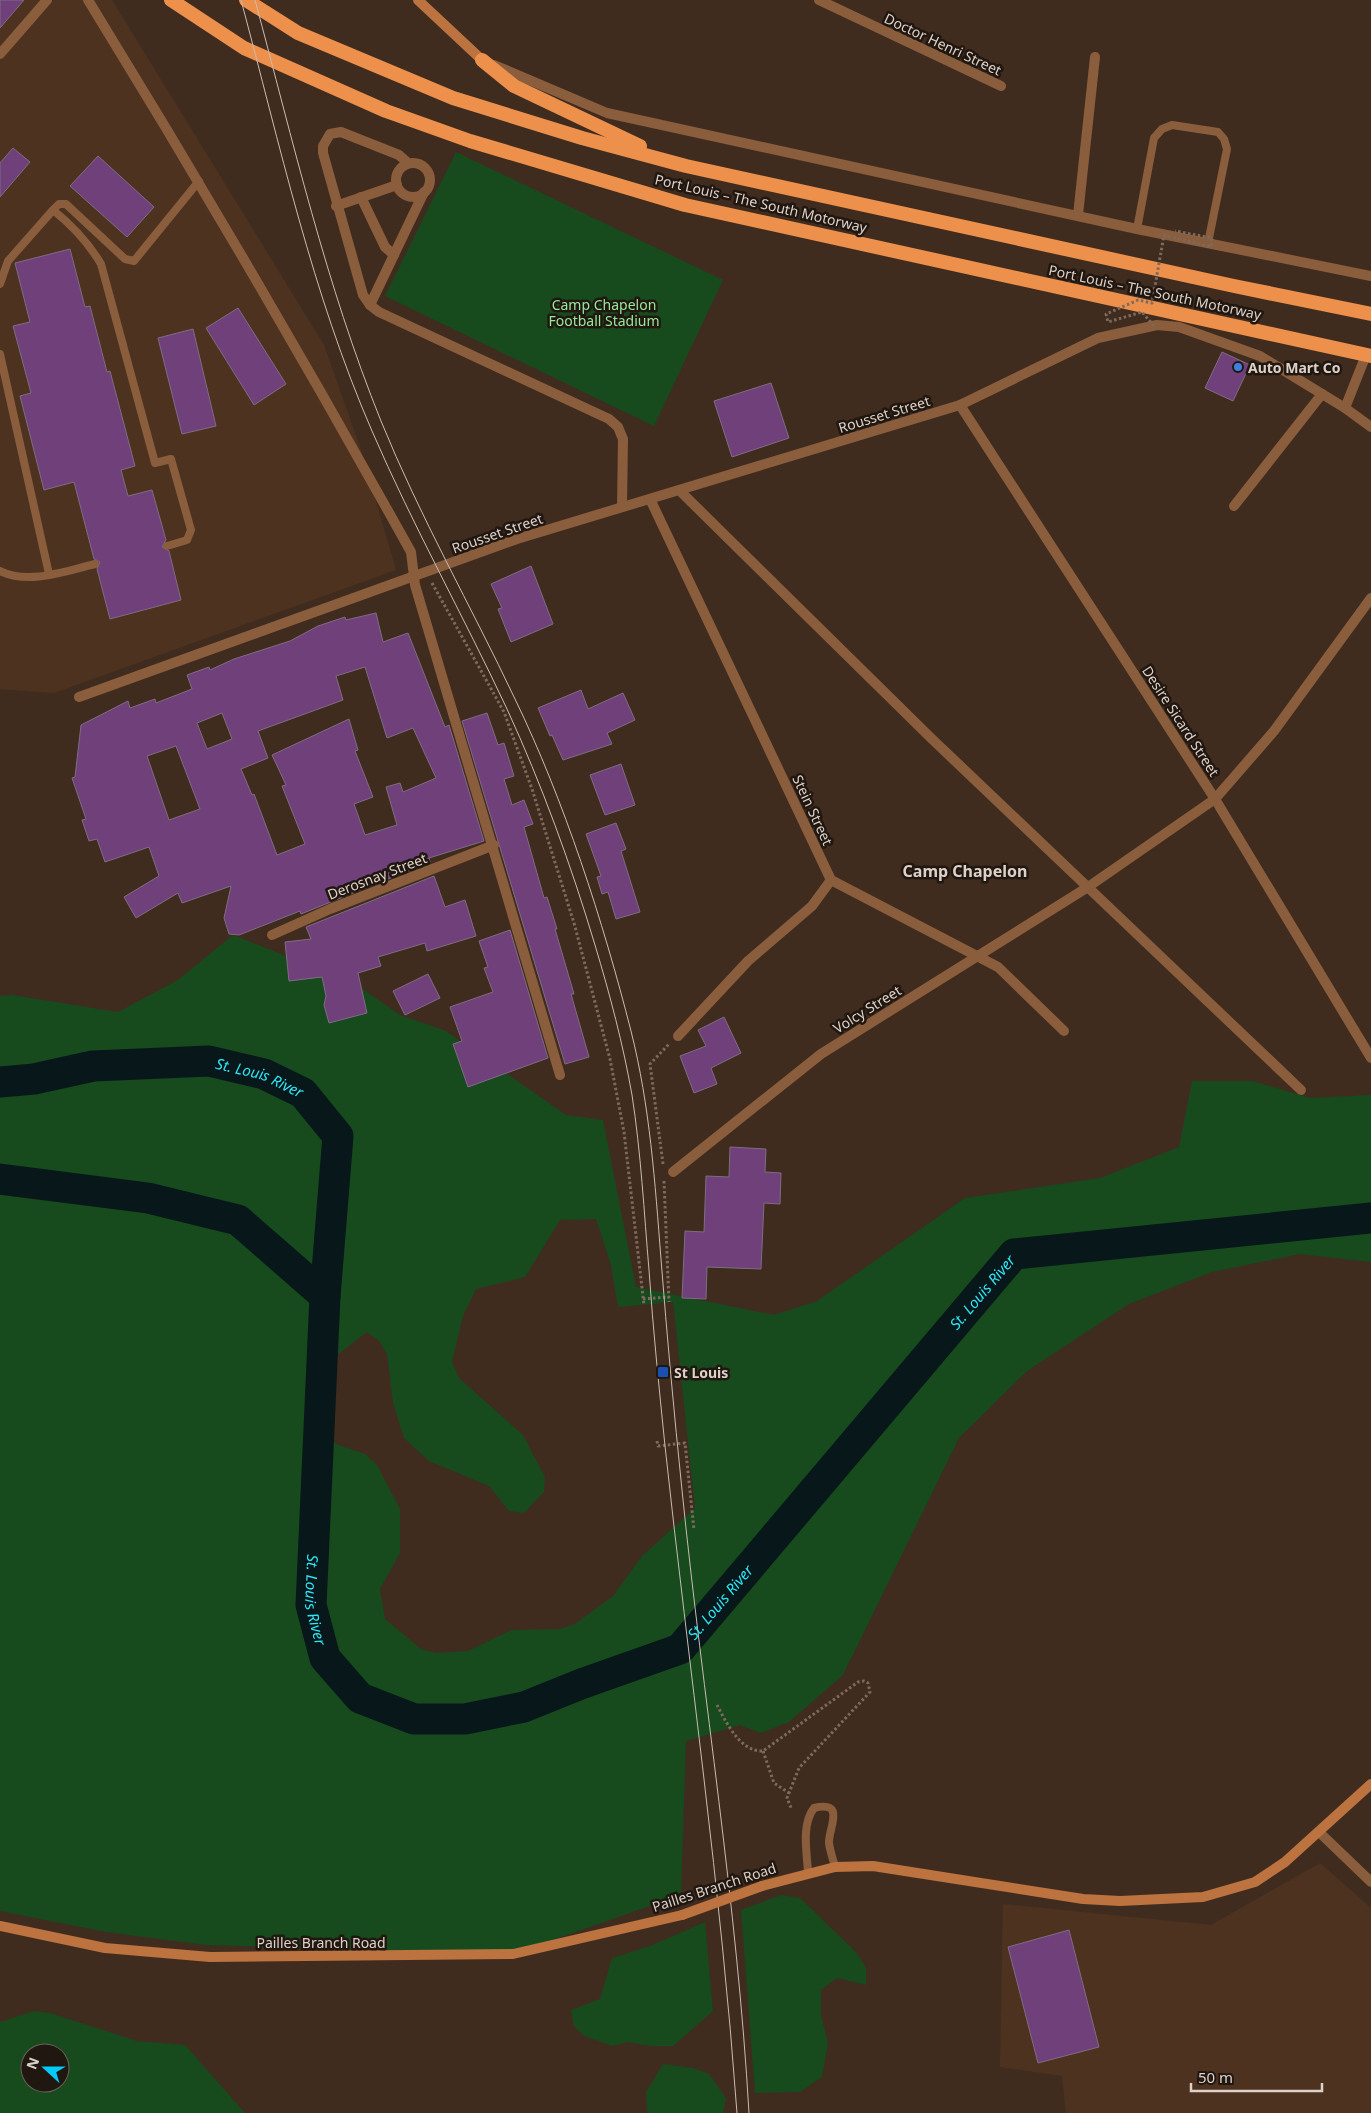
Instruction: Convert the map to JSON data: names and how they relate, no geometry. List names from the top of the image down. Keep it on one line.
{"streets":{"highway":["Port Louis – The South Motorway"],"main road":["Pailles Branch Road"],"street":["Doctor Henri Street","Rousset Street","Desire Sicard Street","Stein Street","Derosnay Street","Volcy Street"]},"crossings":[["Rousset Street","Desire Sicard Street"],["Rousset Street","Stein Street"],["Desire Sicard Street","Volcy Street"]],"districts":["Camp Chapelon"],"water":["St. Louis River"],"parks":["Camp Chapelon Football Stadium"],"places":{"other":["Auto Mart Co"],"transit":["St Louis"]},"scale_bar":"50 m","north":"left"}
